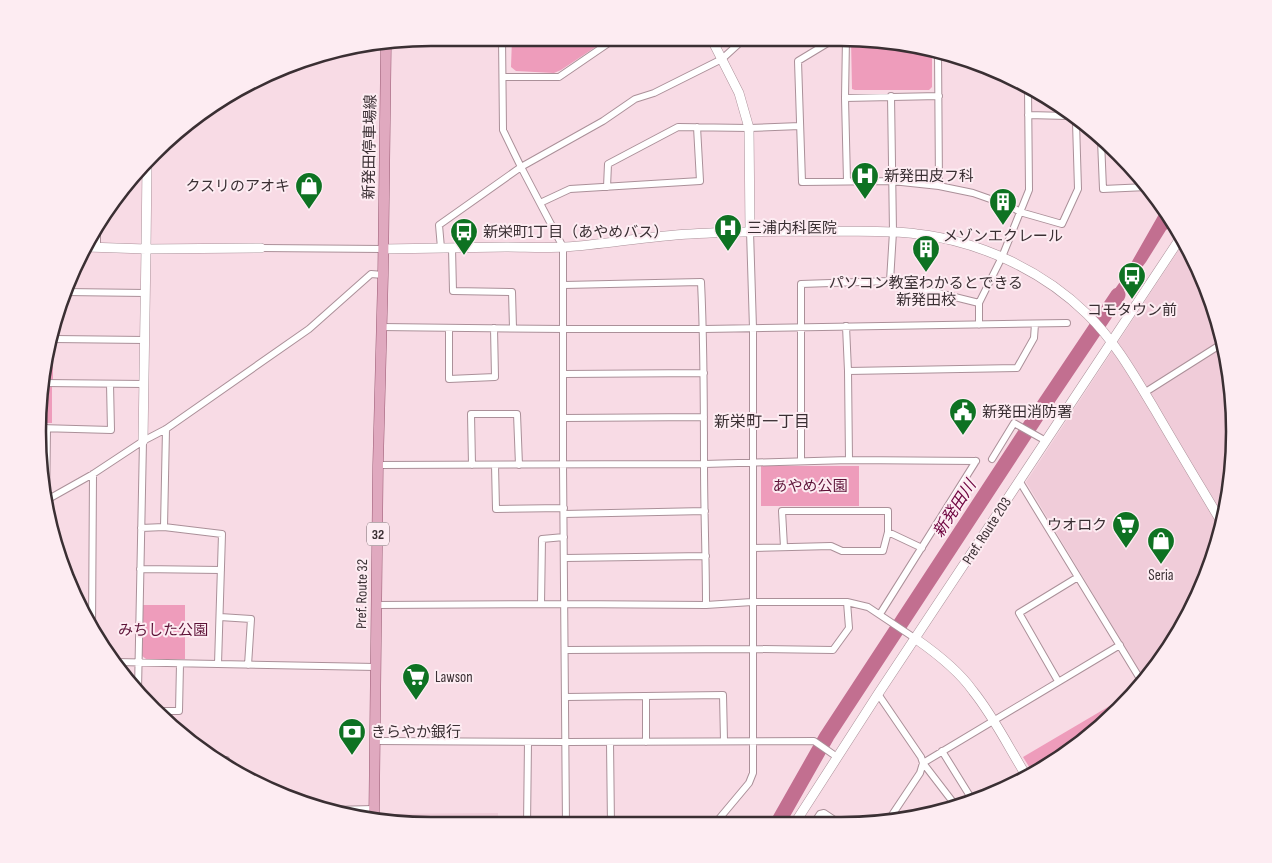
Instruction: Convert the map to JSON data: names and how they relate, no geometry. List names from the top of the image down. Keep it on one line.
{"streets":{"main road":["新発田停車場線","32","Pref. Route 32"],"street":["Pref. Route 203"]},"crossings":[["新発田停車場線","Pref. Route 32"]],"districts":["新栄町一丁目"],"water":["新発田川"],"parks":["あやめ公園","みちした公園"],"places":{"hospital":["新発田皮フ科","三浦内科医院"],"shop":["クスリのアオキ","Seria"],"building":["メゾンエクレール","パソコン教室わかるとできる 新発田校"],"bus stop":["新栄町1丁目（あやめバス）","コモタウン前"],"public building":["新発田消防署"],"supermarket":["ウオロク","Lawson"],"bank":["きらやか銀行"]}}
